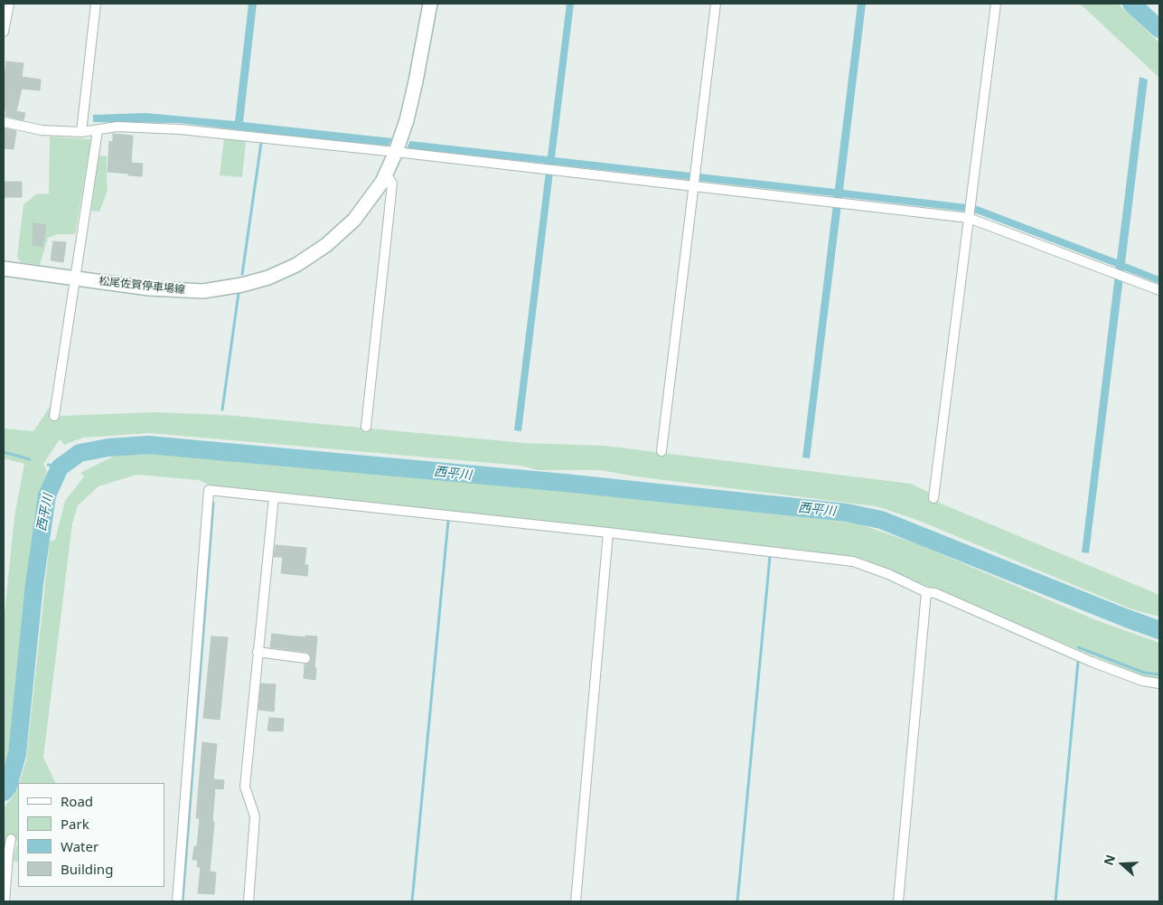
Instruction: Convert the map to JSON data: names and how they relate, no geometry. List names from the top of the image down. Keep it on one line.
{"streets":{"main road":["松尾佐賀停車場線"]},"water":["西平川"],"legend":["Road","Park","Water","Building"],"north":"left"}
